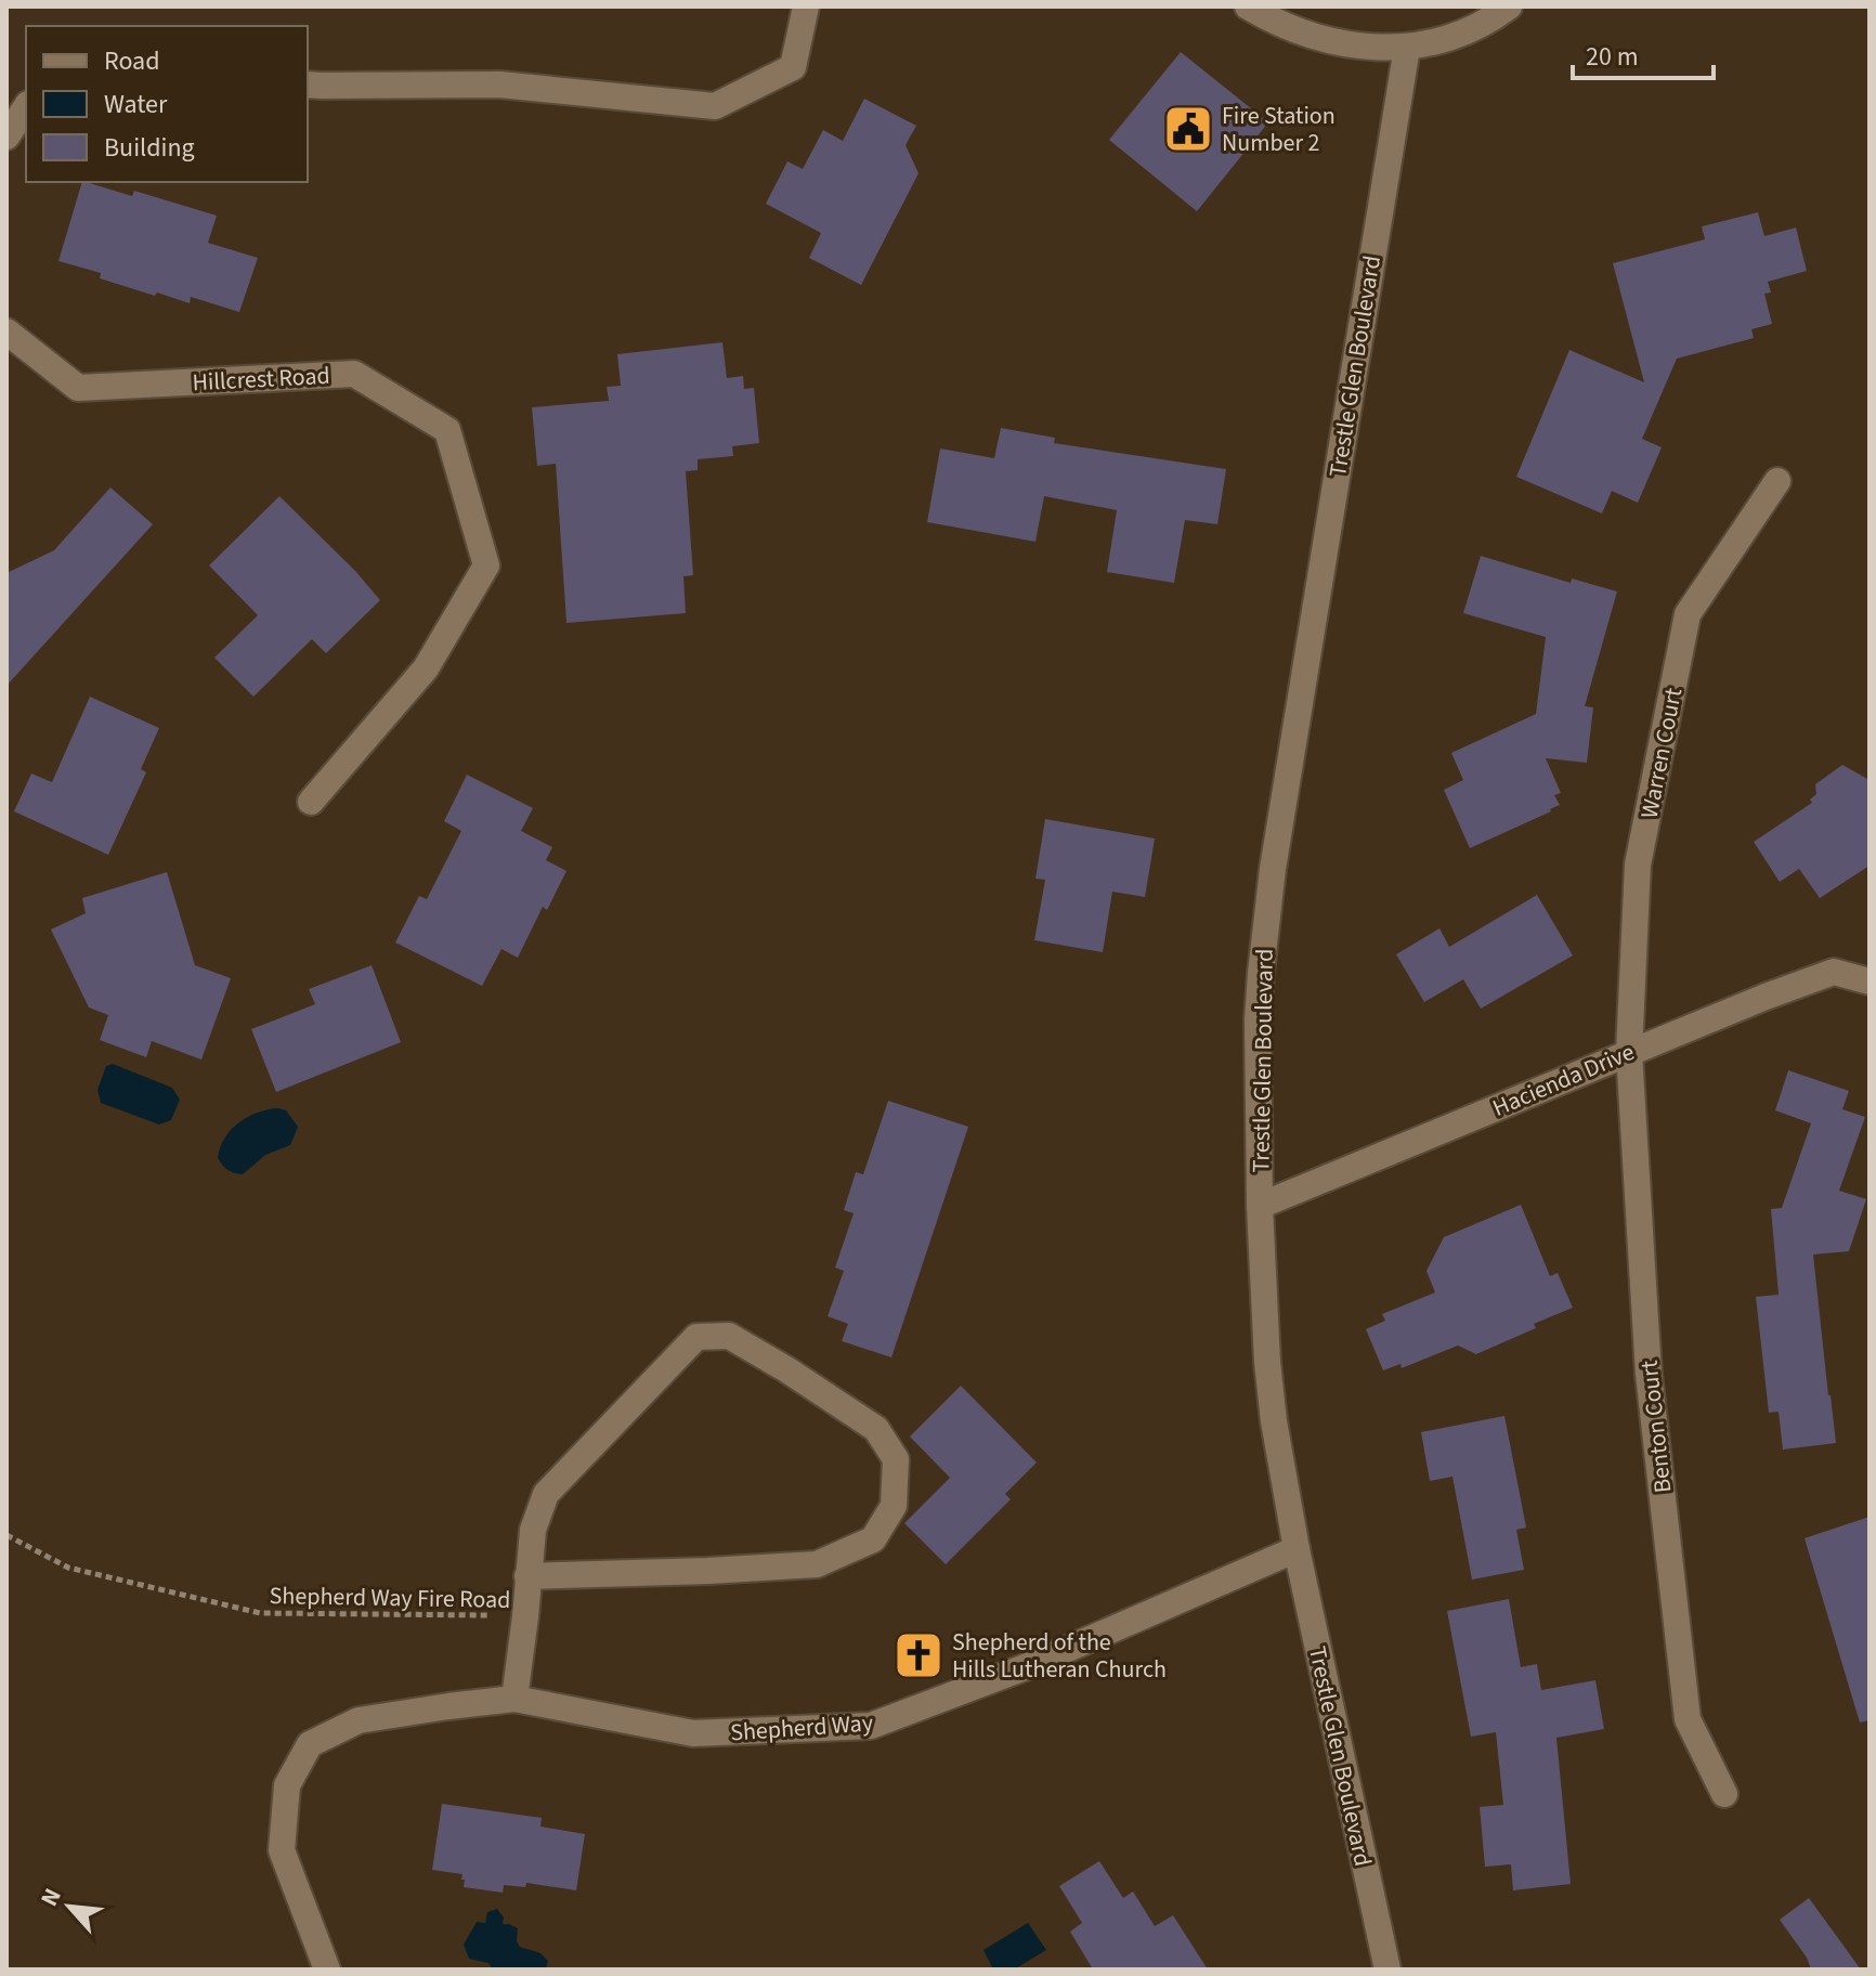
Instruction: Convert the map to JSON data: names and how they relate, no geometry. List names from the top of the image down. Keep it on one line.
{"streets":{"street":["Trestle Glen Boulevard","Hillcrest Road","Warren Court","Hacienda Drive","Benton Court","Shepherd Way"],"path":["Shepherd Way Fire Road"]},"crossings":[["Trestle Glen Boulevard","Hacienda Drive"],["Trestle Glen Boulevard","Shepherd Way"],["Warren Court","Hacienda Drive"],["Warren Court","Benton Court"],["Hacienda Drive","Benton Court"]],"places":{"public building":["Fire Station Number 2"],"church":["Shepherd of the Hills Lutheran Church"]},"legend":["Road","Water","Building"],"scale_bar":"20 m","north":"top left"}
